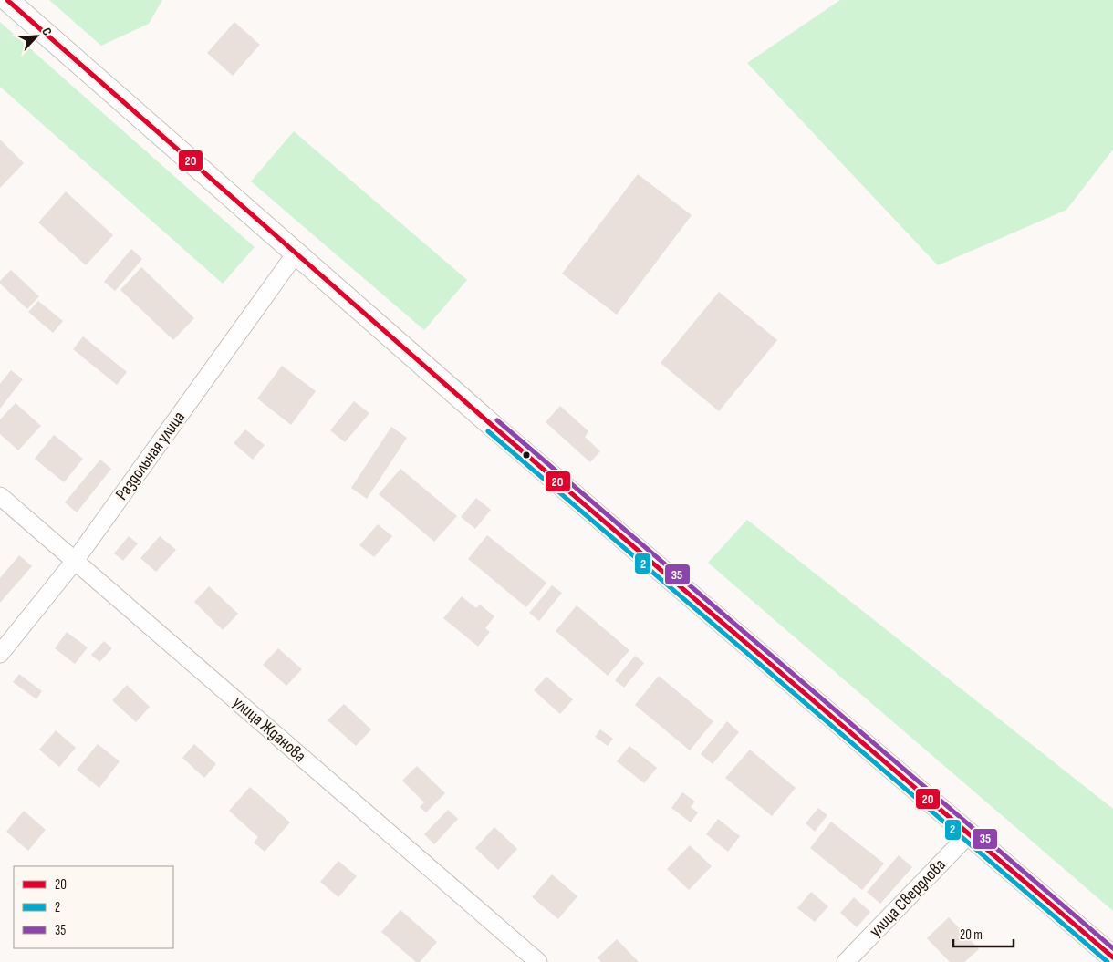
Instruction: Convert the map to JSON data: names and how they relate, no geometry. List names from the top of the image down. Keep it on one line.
{"streets":{"street":["Раздольная улица","улица Жданова","улица Свердлова"]},"crossings":[["Раздольная улица","улица Жданова"]],"lines":["transit line 20","transit line 35","transit line 2"],"legend":["20","2","35"],"scale_bar":"20 m","north":"top right"}
